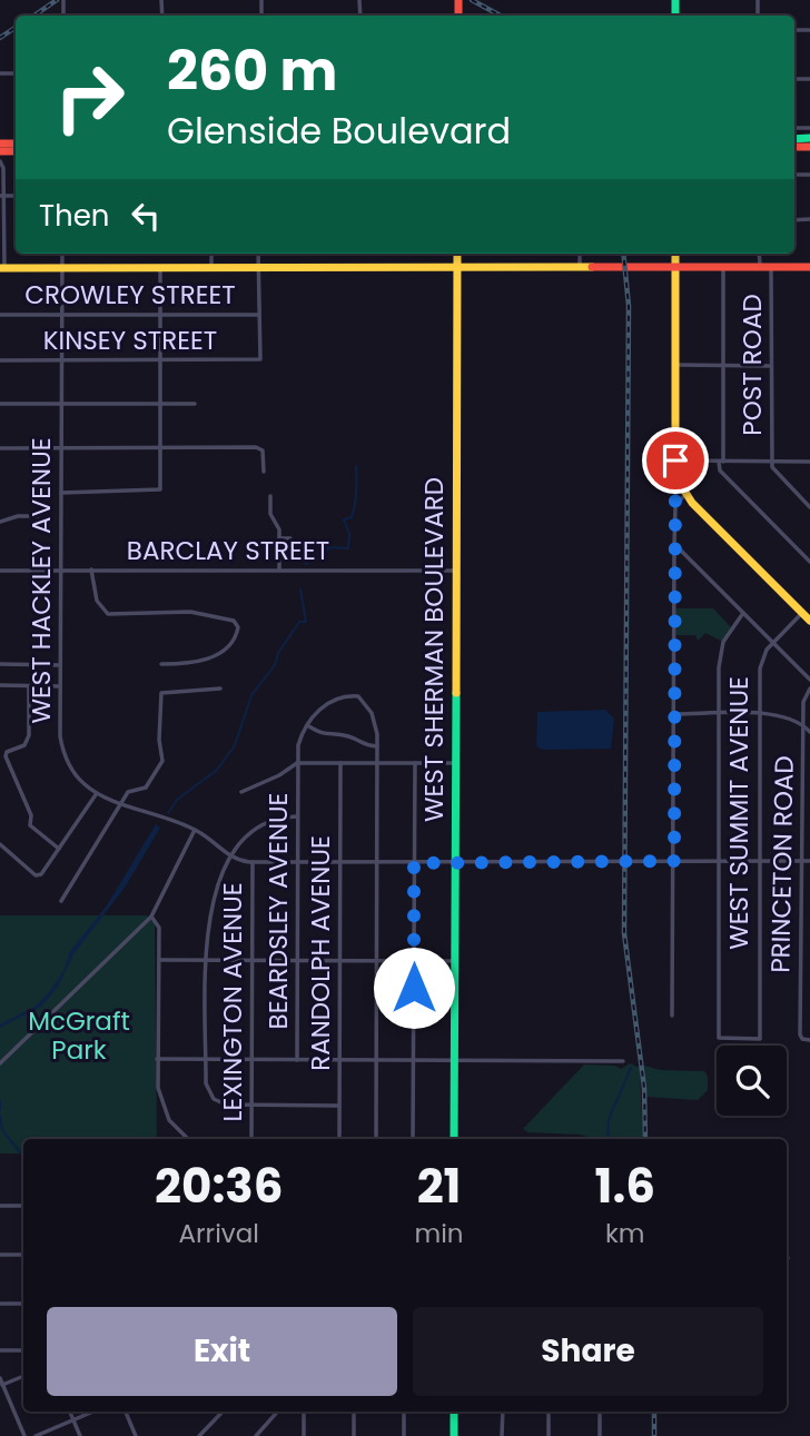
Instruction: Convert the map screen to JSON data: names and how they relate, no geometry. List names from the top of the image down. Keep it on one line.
{"streets":{"main road":["WEST SHERMAN BOULEVARD","WEST SUMMIT AVENUE"],"street":["CROWLEY STREET","KINSEY STREET","POST ROAD","BARCLAY STREET","WEST HACKLEY AVENUE","PRINCETON ROAD","BEARDSLEY AVENUE","RANDOLPH AVENUE","LEXINGTON AVENUE"]},"crossings":[["CROWLEY STREET","KINSEY STREET"],["CROWLEY STREET","WEST HACKLEY AVENUE"],["KINSEY STREET","WEST HACKLEY AVENUE"],["BARCLAY STREET","WEST HACKLEY AVENUE"],["BARCLAY STREET","WEST SHERMAN BOULEVARD"]],"parks":["McGraft Park"],"page":{"turn":["260 m","Glenside Boulevard"],"then":"Then","eta":["20:36","Arrival","21","min","1.6","km"],"buttons":["Exit","Share"]}}
